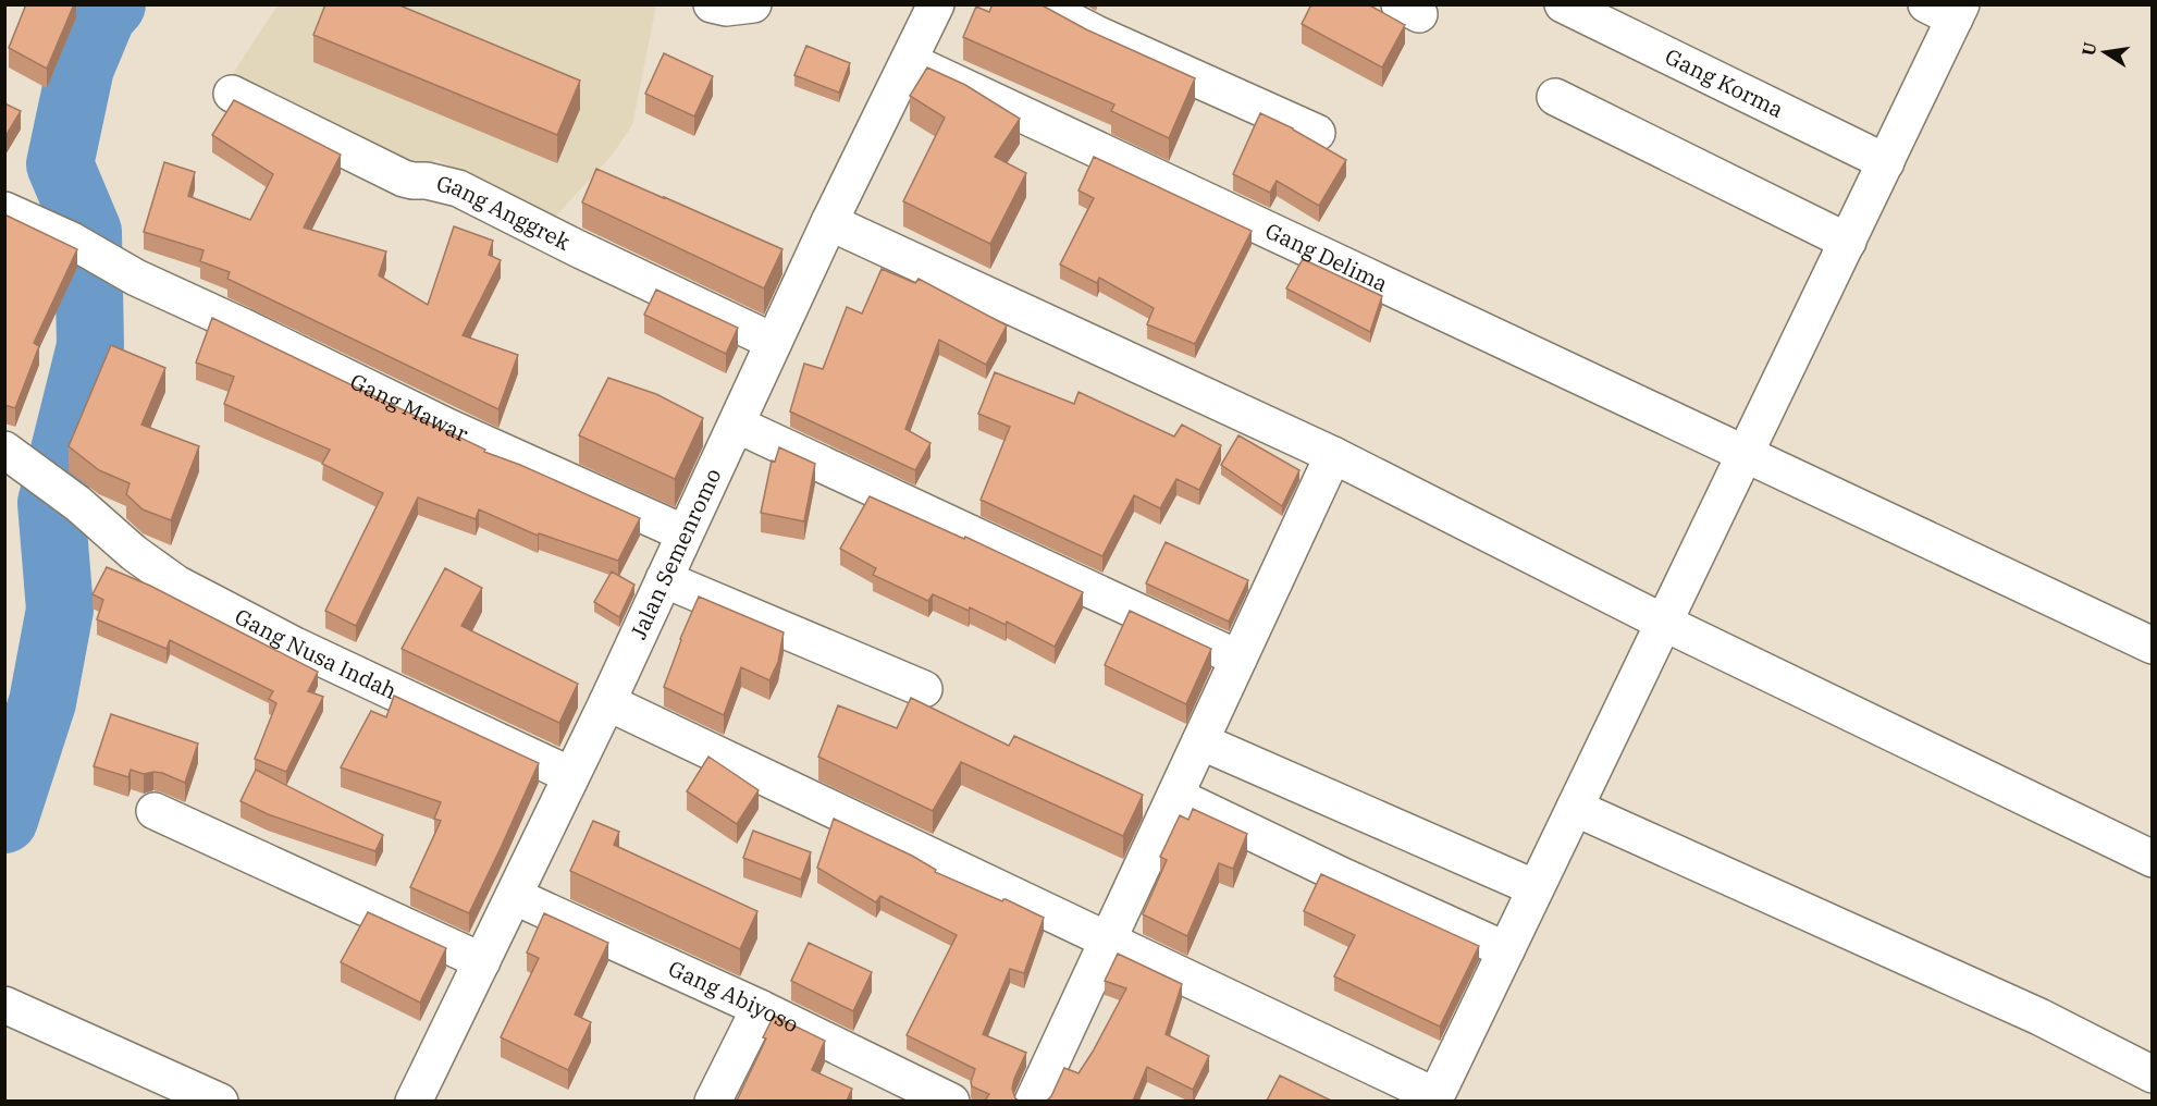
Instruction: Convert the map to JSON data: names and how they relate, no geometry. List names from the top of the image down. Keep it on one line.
{"streets":{"street":["Gang Korma","Gang Anggrek","Gang Delima","Gang Mawar","Jalan Semenromo","Gang Nusa Indah","Gang Abiyoso"]},"crossings":[["Gang Anggrek","Jalan Semenromo"],["Gang Delima","Jalan Semenromo"],["Gang Mawar","Jalan Semenromo"],["Jalan Semenromo","Gang Nusa Indah"],["Jalan Semenromo","Gang Abiyoso"]],"north":"left"}
